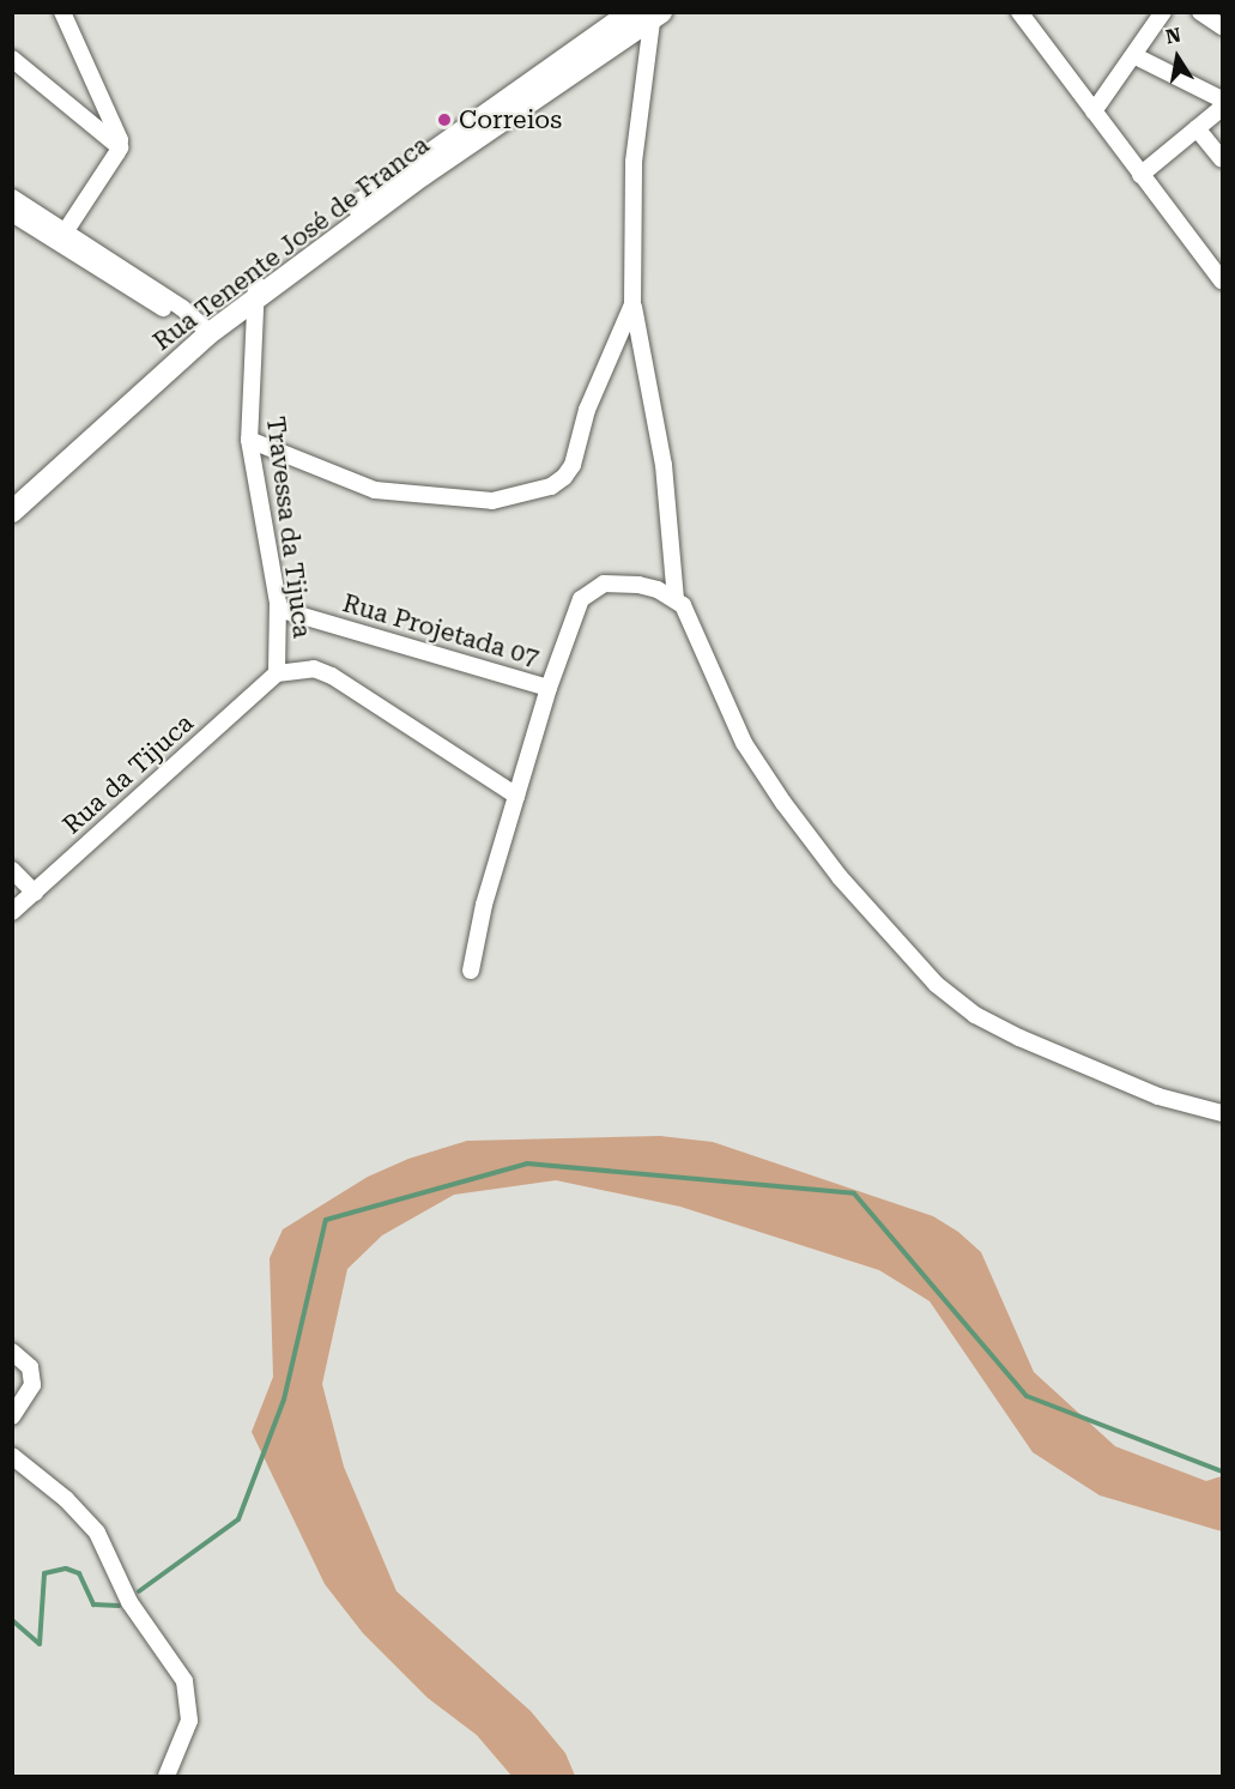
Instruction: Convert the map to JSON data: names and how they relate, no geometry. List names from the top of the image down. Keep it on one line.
{"streets":{"main road":["Rua Tenente José de Franca"],"street":["Travessa da Tijuca","Rua Projetada 07","Rua da Tijuca"]},"crossings":[["Rua Tenente José de Franca","Travessa da Tijuca"],["Travessa da Tijuca","Rua Projetada 07"],["Travessa da Tijuca","Rua da Tijuca"]],"places":["Correios"],"north":"top"}
